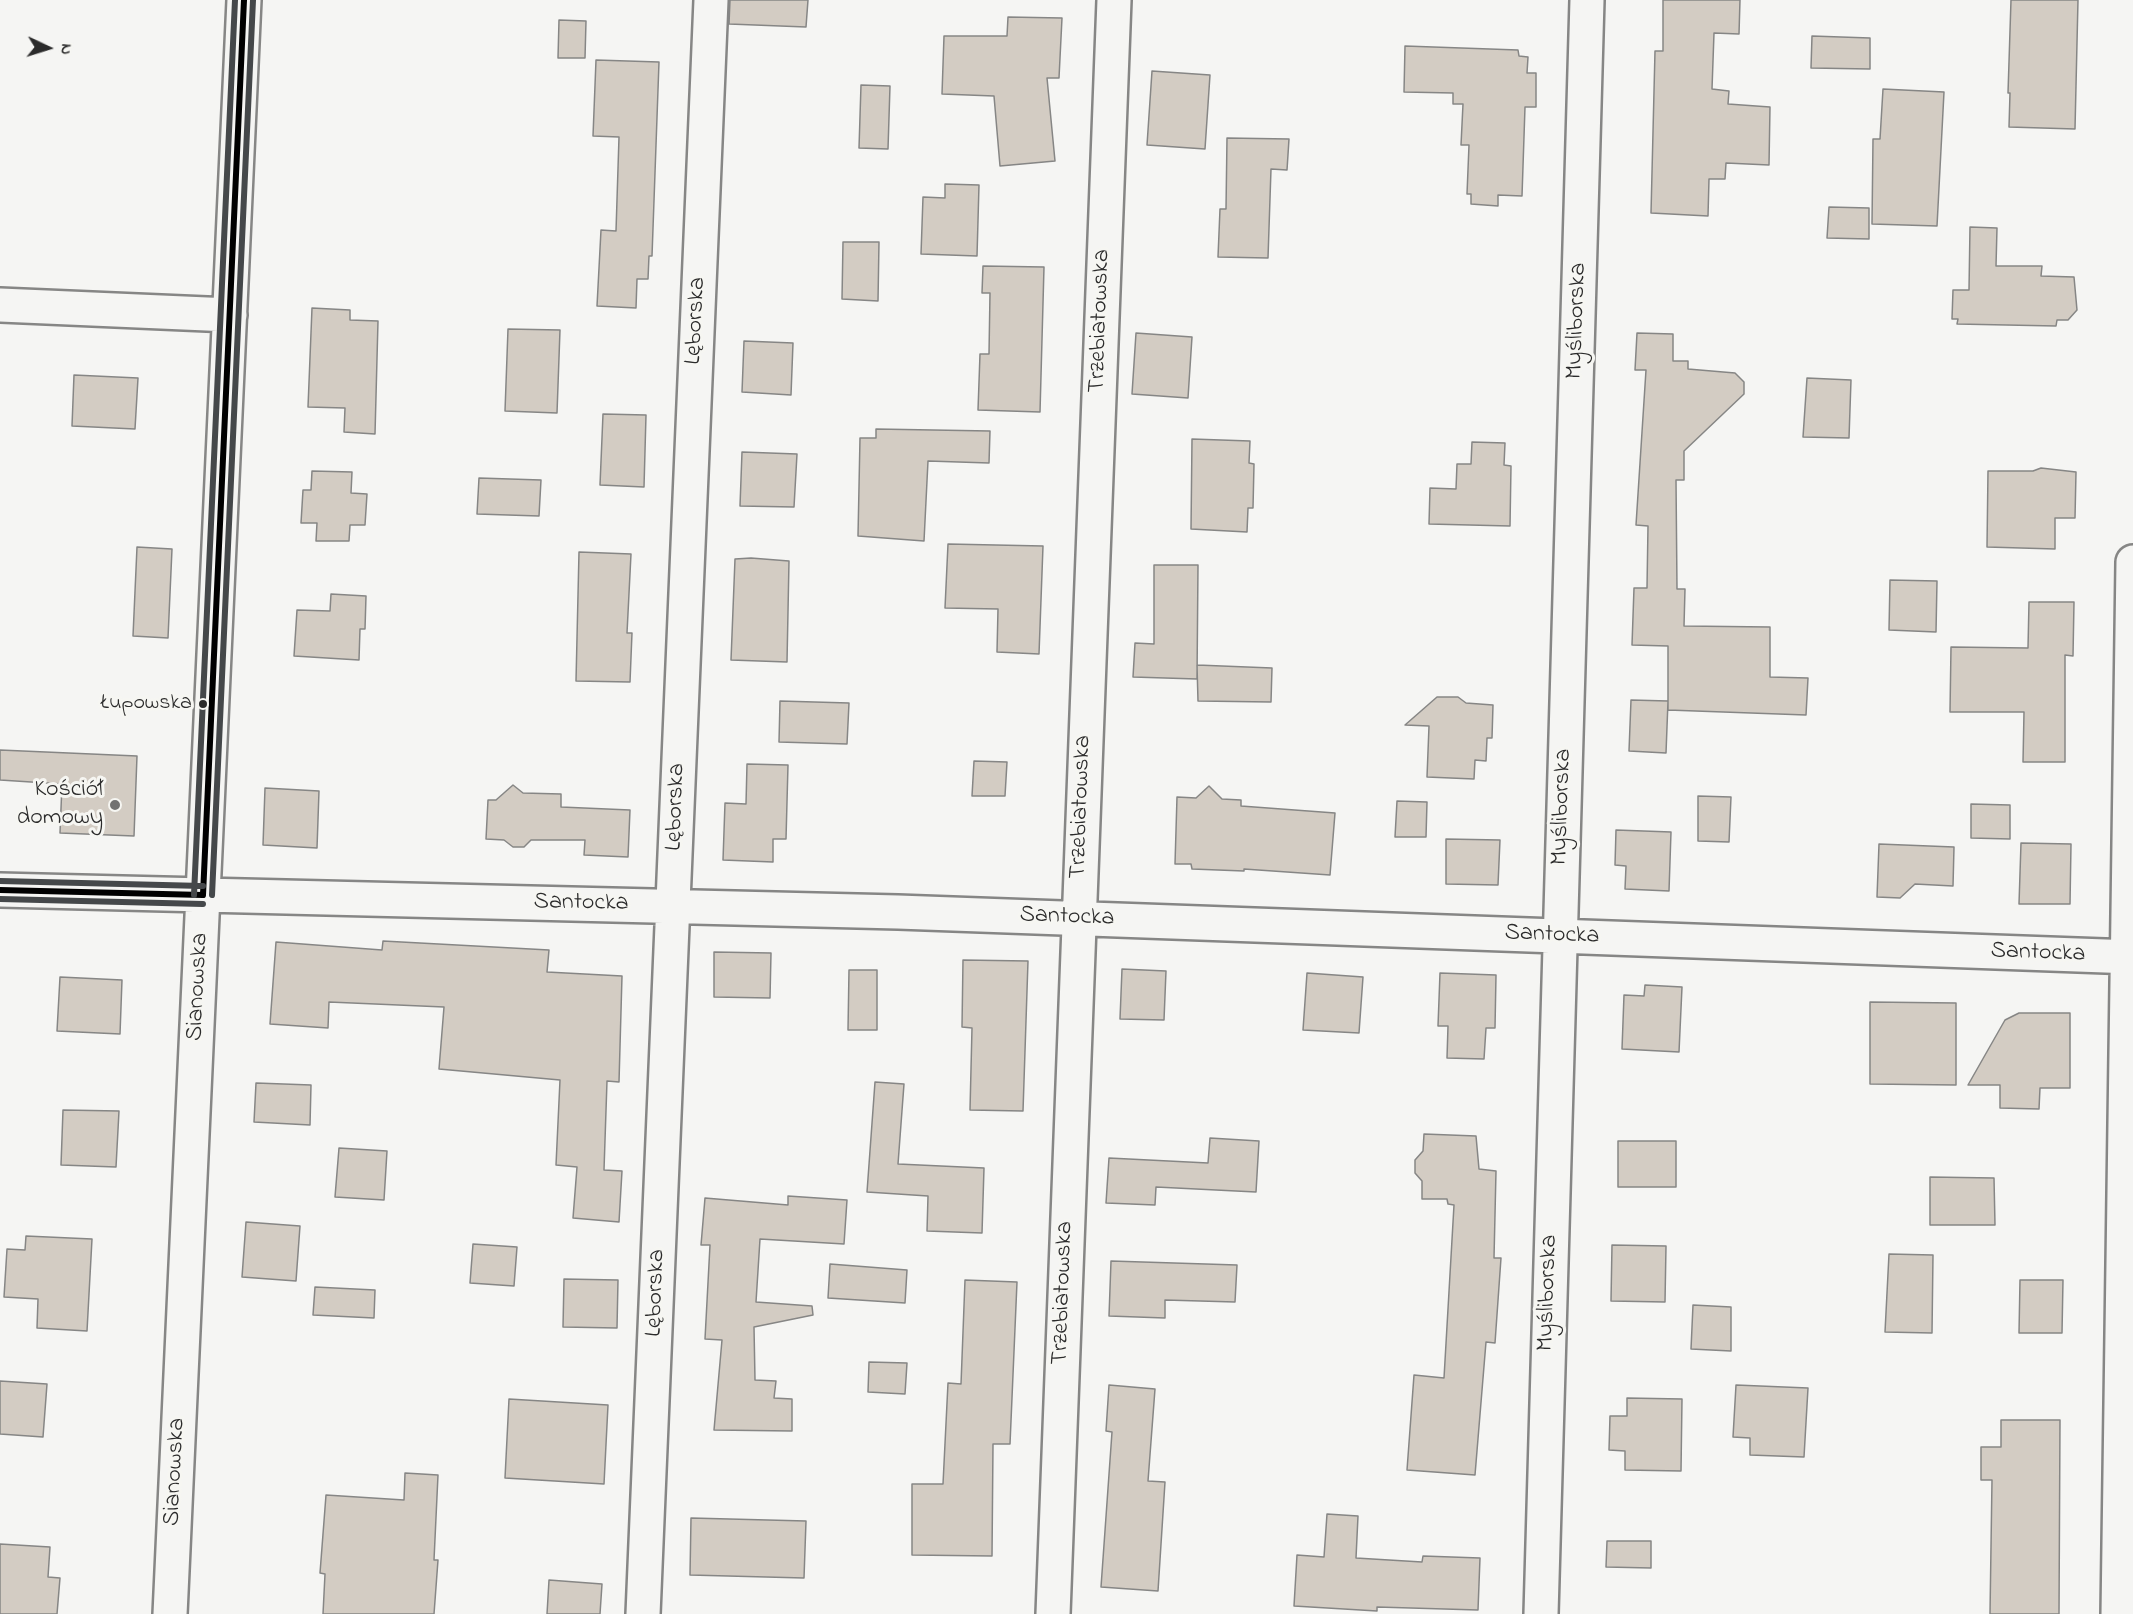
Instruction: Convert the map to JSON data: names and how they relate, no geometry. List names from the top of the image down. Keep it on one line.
{"streets":{"street":["Lęborska","Trzebiatowska","Myśliborska","Santocka","Sianowska"]},"crossings":[["Lęborska","Santocka"],["Trzebiatowska","Santocka"],["Myśliborska","Santocka"],["Santocka","Sianowska"]],"places":["Łupowska","Kościół domowy"],"north":"right"}
